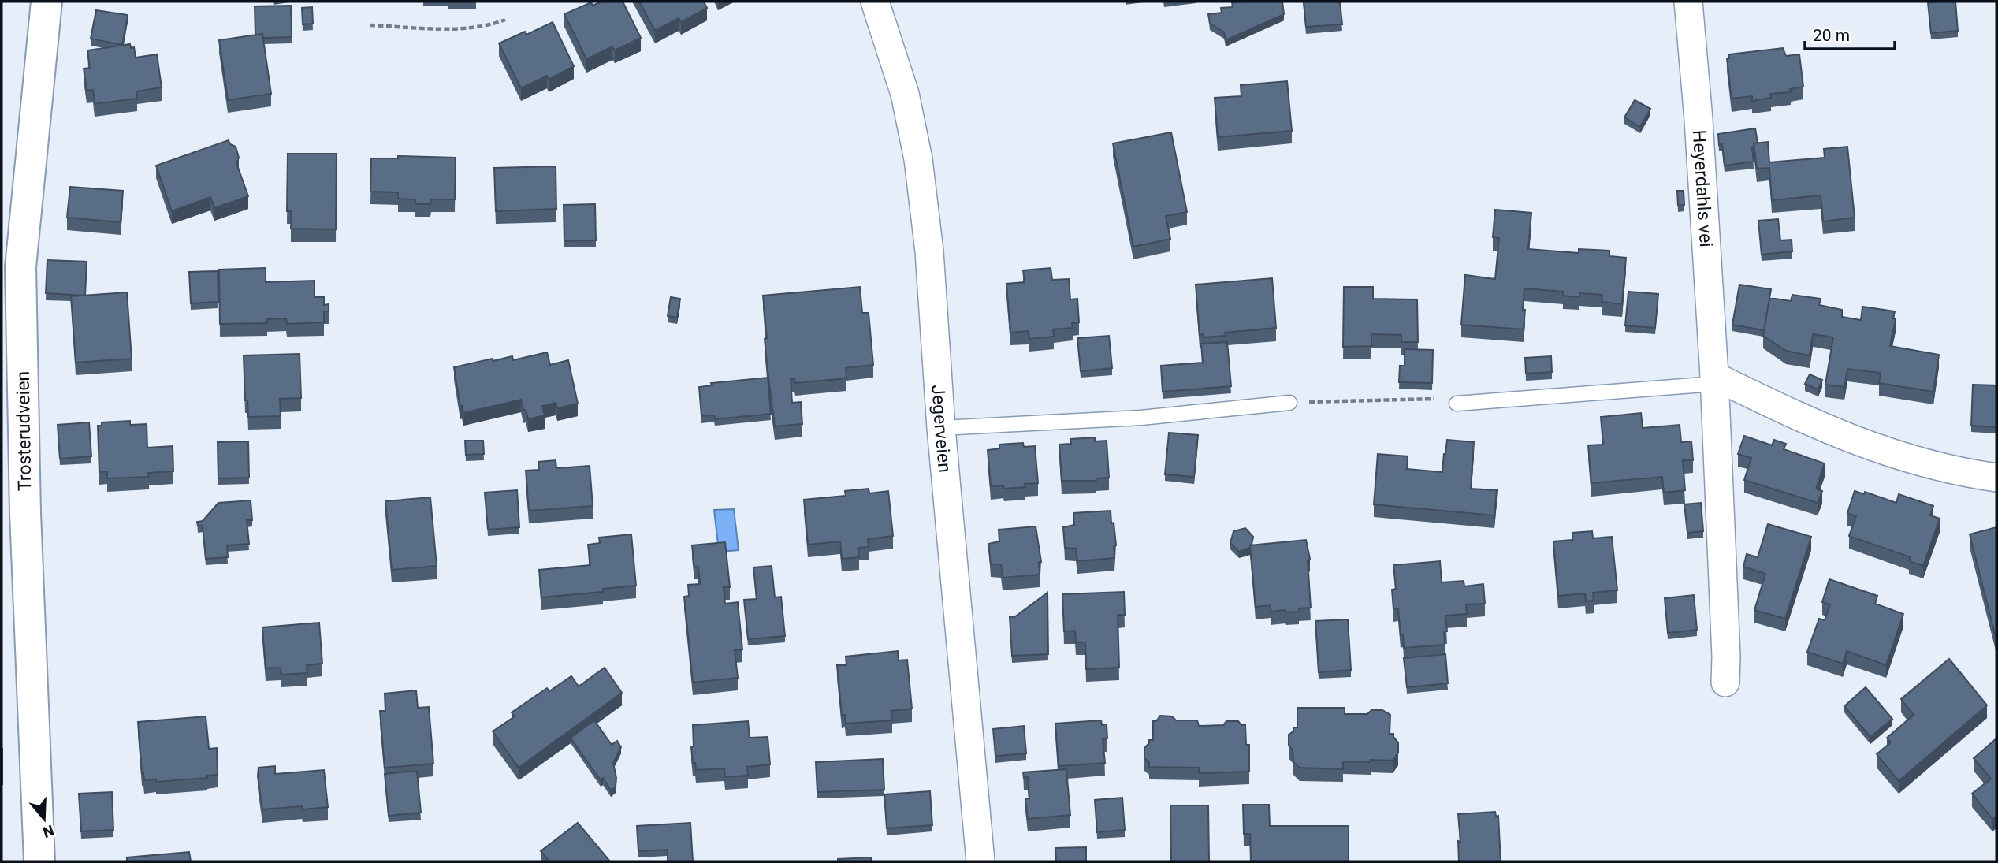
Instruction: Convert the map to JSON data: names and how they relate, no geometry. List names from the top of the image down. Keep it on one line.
{"streets":{"street":["Heyerdahls vei","Jegerveien","Trosterudveien"]},"scale_bar":"20 m","north":"bottom"}
